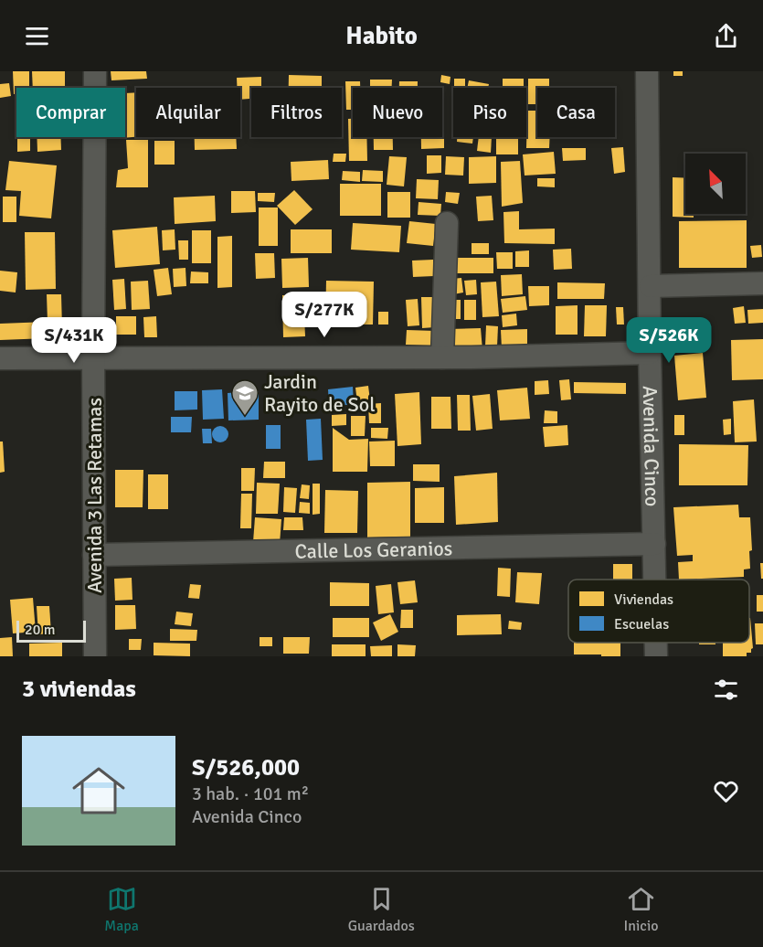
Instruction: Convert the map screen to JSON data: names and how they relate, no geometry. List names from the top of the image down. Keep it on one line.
{"streets":{"street":["Avenida Cinco","Avenida 3 Las Retamas","Calle Los Geranios"]},"crossings":[["Avenida Cinco","Calle Los Geranios"],["Avenida 3 Las Retamas","Calle Los Geranios"]],"places":{"school or university":["Jardin Rayito de Sol"]},"legend":["Viviendas","Escuelas"],"scale_bar":"20 m","north":"top left","page":{"header":"Habito","chip":["Comprar","Alquilar","Filtros","Nuevo","Piso","Casa"],"price":["S/277K","S/431K","S/526K"],"scale":"20 m","heading":"3 viviendas","list":[{"name":"S/526,000","note":"3 hab. · 101 m² · Avenida Cinco"}],"tabs":["Mapa","Guardados","Inicio"]}}
